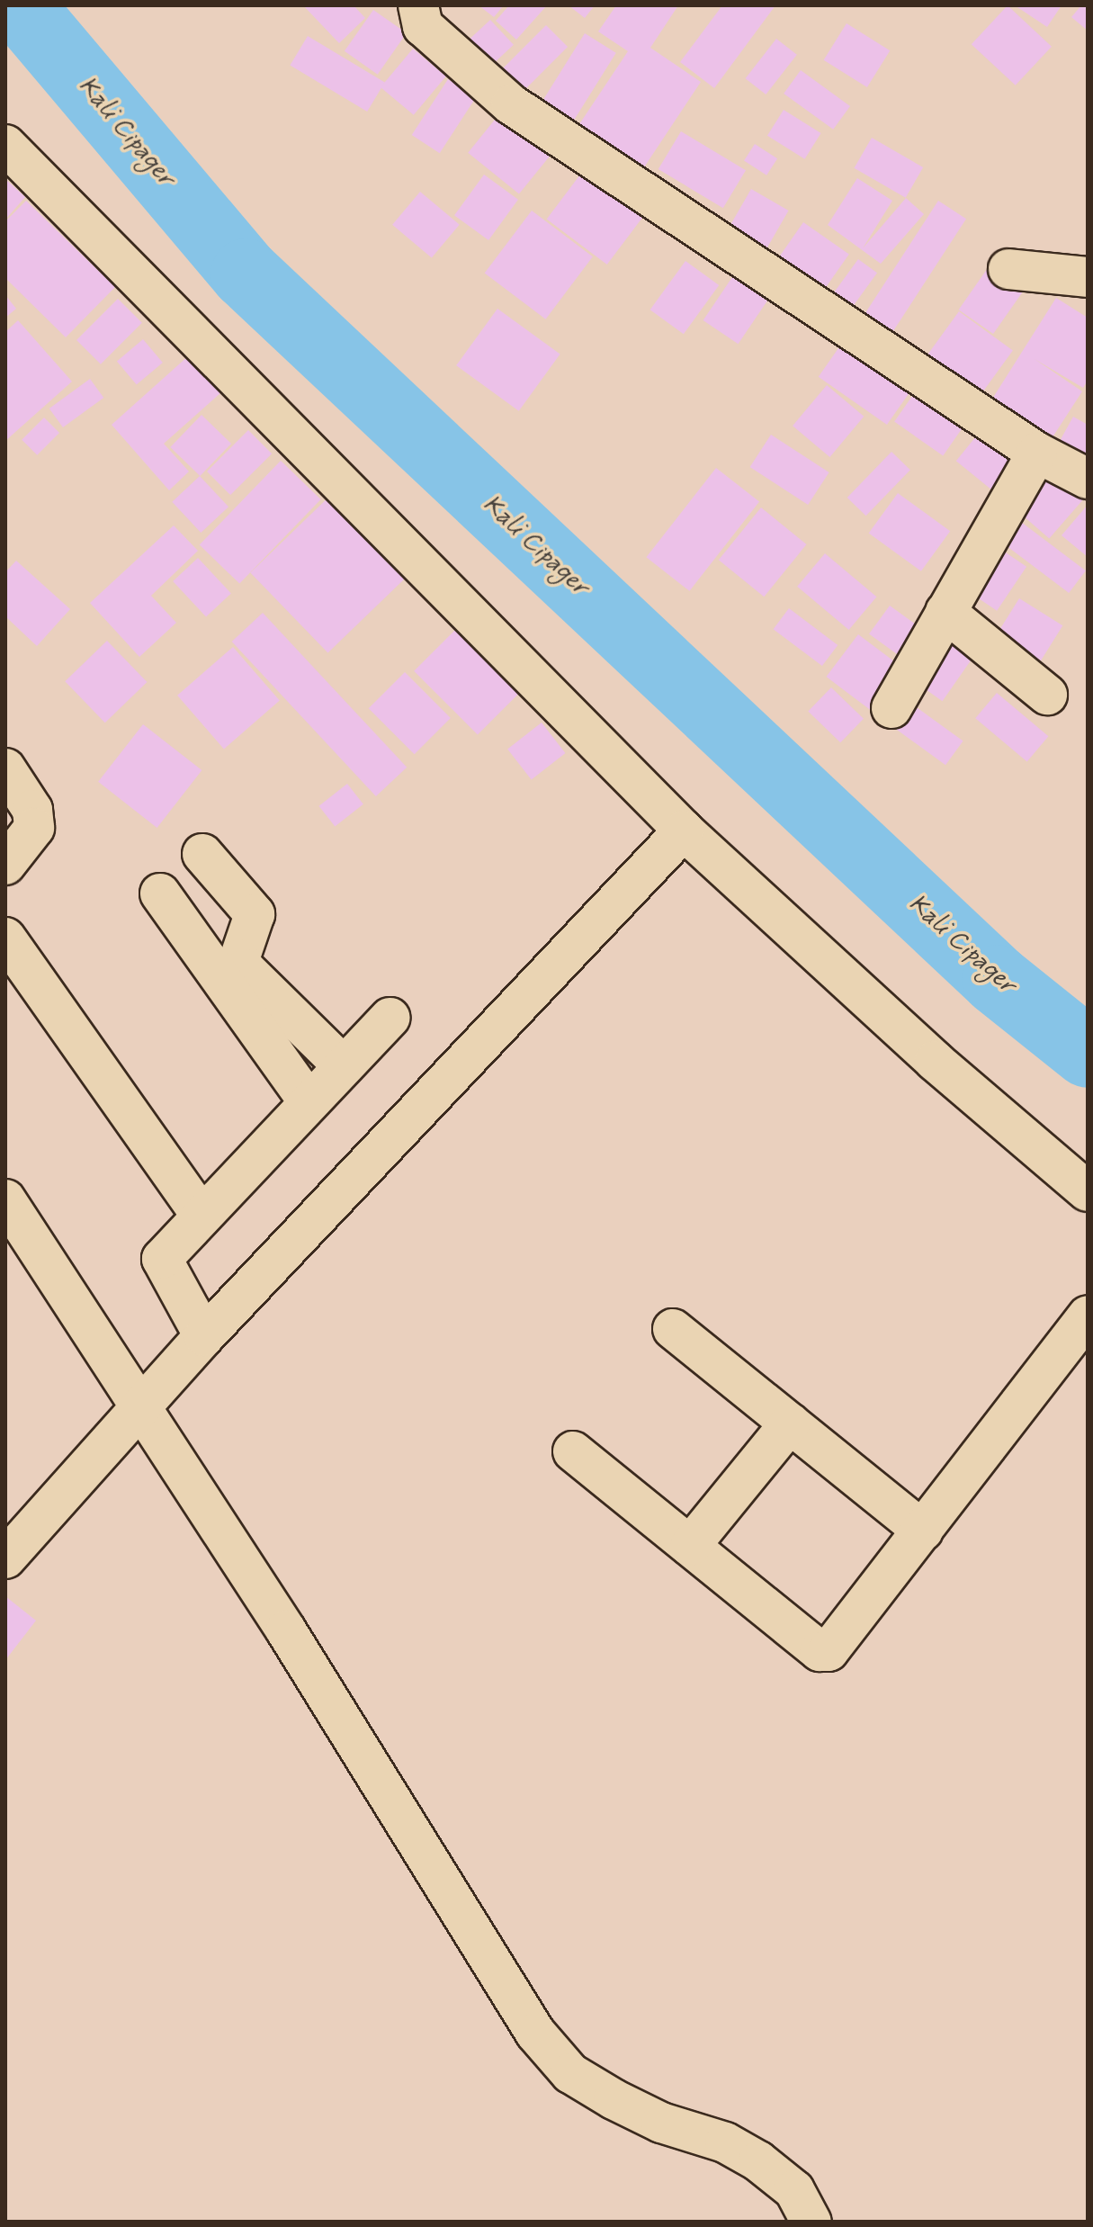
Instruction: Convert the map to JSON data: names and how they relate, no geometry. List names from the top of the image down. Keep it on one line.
{"water":["Kali Cipager"]}
